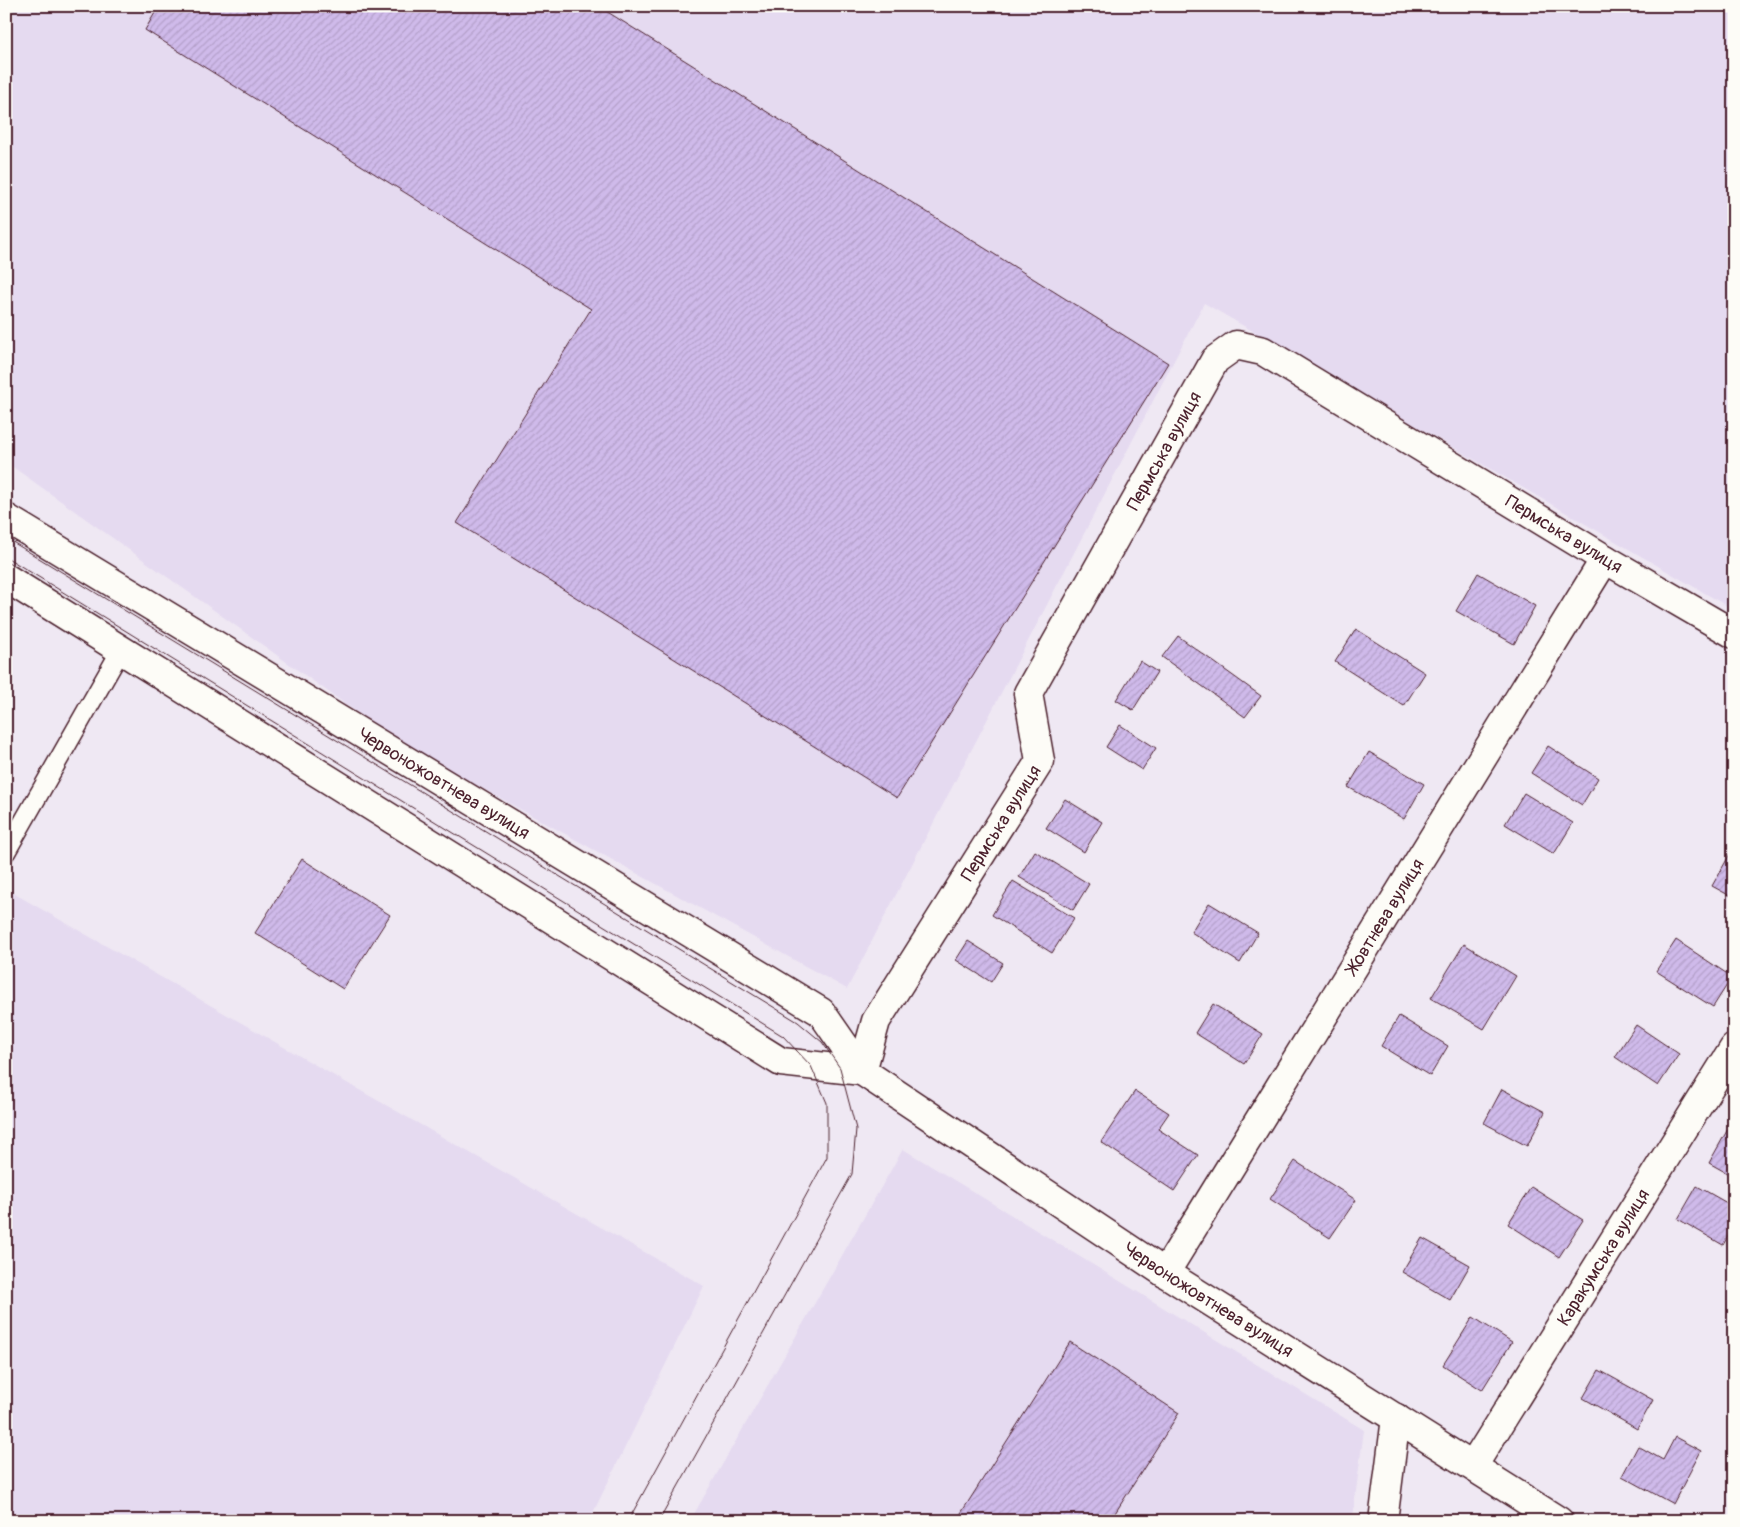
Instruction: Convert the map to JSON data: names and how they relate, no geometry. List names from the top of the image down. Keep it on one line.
{"streets":{"main road":["Пермська вулиця","Червоножовтнева вулиця","Жовтнева вулиця","Каракумська вулиця"]},"crossings":[["Пермська вулиця","Червоножовтнева вулиця"],["Пермська вулиця","Жовтнева вулиця"],["Червоножовтнева вулиця","Жовтнева вулиця"],["Червоножовтнева вулиця","Каракумська вулиця"]]}
